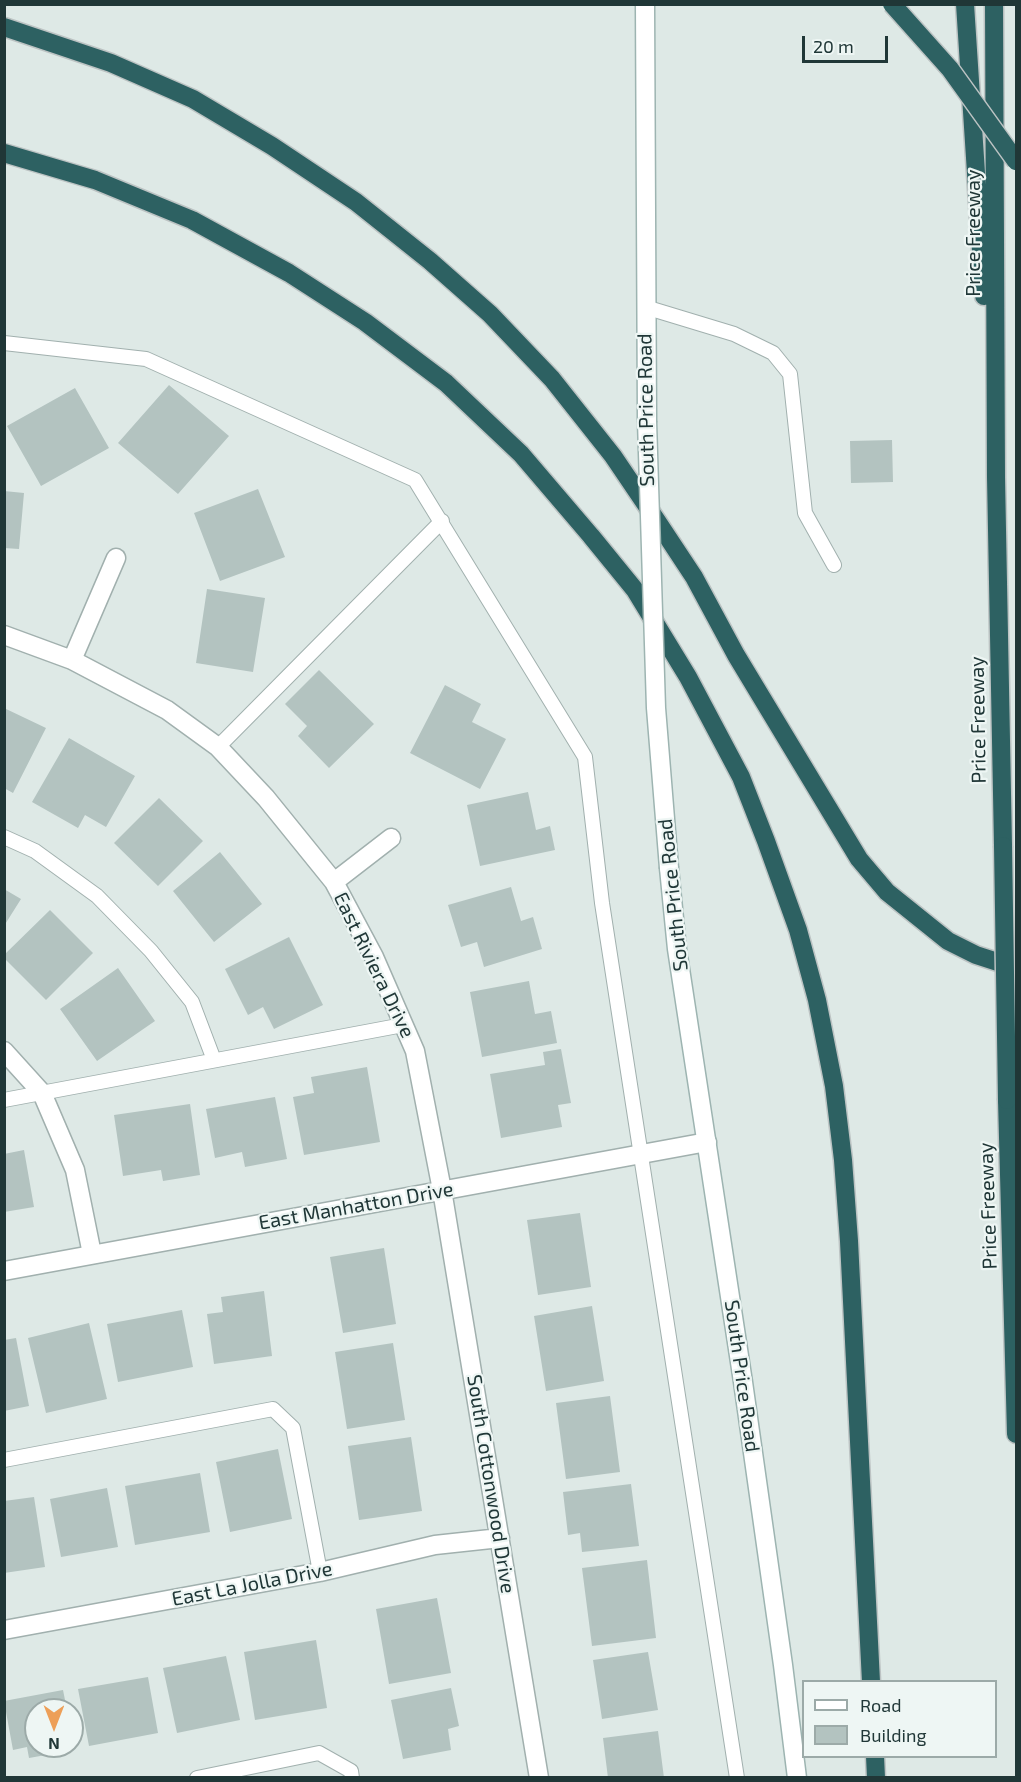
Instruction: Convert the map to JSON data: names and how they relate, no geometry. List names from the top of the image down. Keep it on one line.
{"streets":{"highway":["Price Freeway"],"street":["South Price Road","East Riviera Drive","East Manhatton Drive","South Cottonwood Drive","East La Jolla Drive"]},"crossings":[["South Price Road","East Manhatton Drive"],["East Riviera Drive","East Manhatton Drive"],["East Riviera Drive","South Cottonwood Drive"],["East Manhatton Drive","South Cottonwood Drive"],["South Cottonwood Drive","East La Jolla Drive"]],"legend":["Road","Building"],"scale_bar":"20 m","north":"bottom"}
